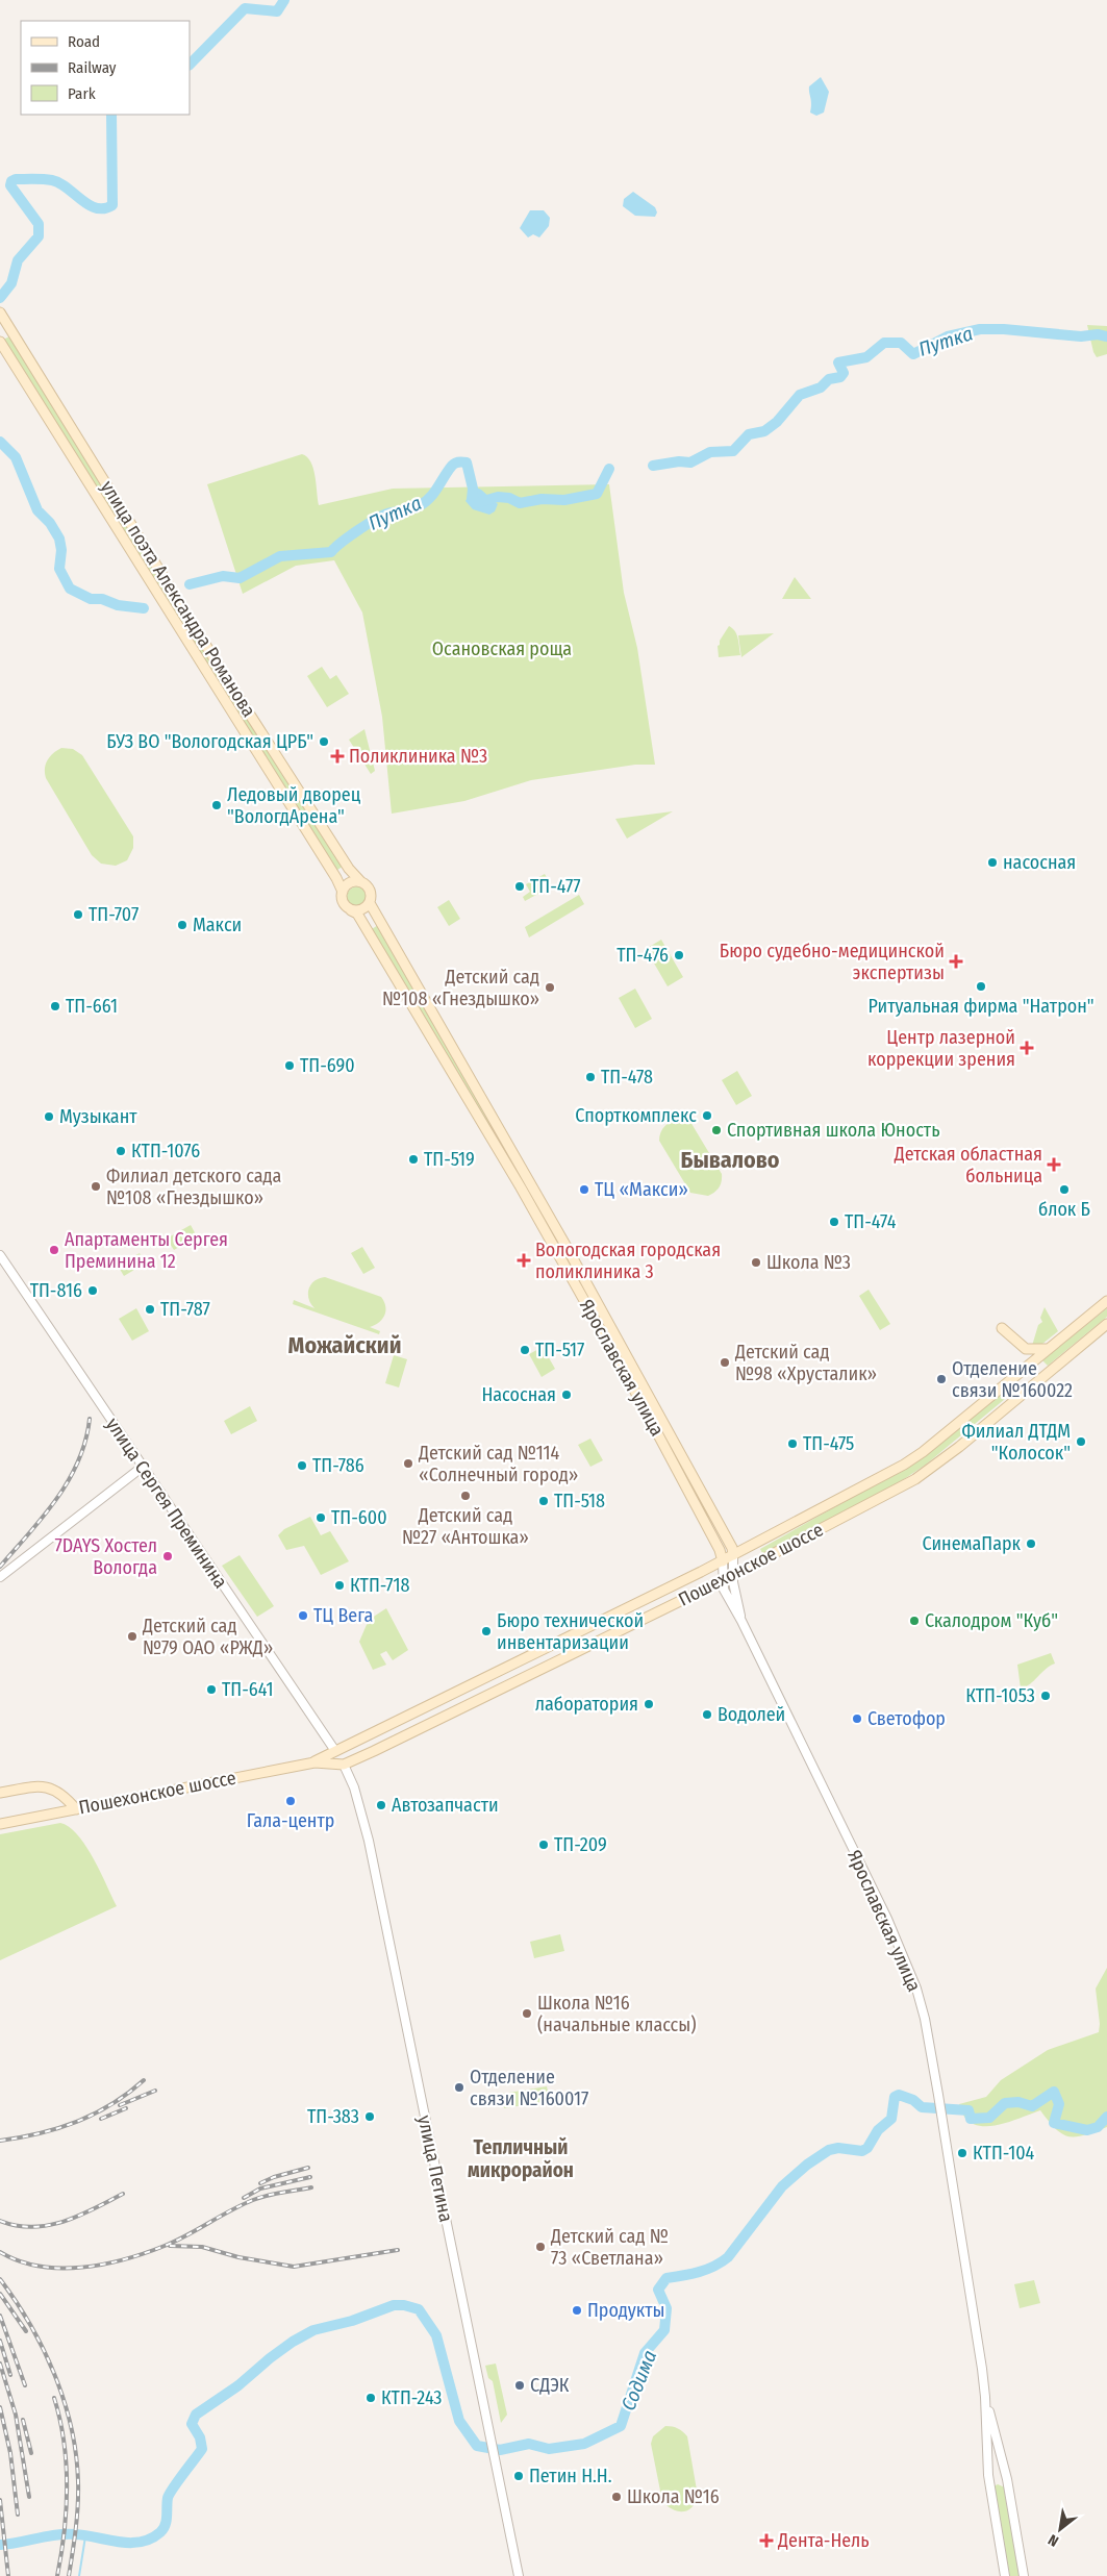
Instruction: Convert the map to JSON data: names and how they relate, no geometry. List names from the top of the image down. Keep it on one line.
{"streets":{"main road":["улица поэта Александра Романова","Ярославская улица","Пошехонское шоссе"],"street":["улица Сергея Преминина","улица Петина"]},"crossings":[["улица поэта Александра Романова","Ярославская улица"],["Ярославская улица","Пошехонское шоссе"],["улица Сергея Преминина","Пошехонское шоссе"],["Пошехонское шоссе","улица Петина"]],"districts":["Бывалово","Можайский","Тепличный микрорайон"],"water":["Путка","Содима"],"parks":["Осановская роща"],"places":{"other":["БУЗ ВО \"Вологодская ЦРБ\"","Ледовый дворец \"ВологдАрена\"","насосная","ТП-477","ТП-707","Макси","ТП-476","Ритуальная фирма \"Натрон\"","Детский сад №108 «Гнездышко»","ТП-661","ТП-690","ТП-478","Спорткомплекс","Музыкант","Спортивная школа Юность","КТП-1076","ТП-519","Филиал детского сада №108 «Гнездышко»","ТЦ «Макси»","блок Б","ТП-474","Апартаменты Сергея Преминина 12","Школа №3","ТП-816","ТП-787","ТП-517","Детский сад №98 «Хрусталик»","Отделение связи №160022","Насосная","Филиал ДТДМ \"Колосок\"","ТП-475","Детский сад №114 «Солнечный город»","ТП-786","Детский сад №27 «Антошка»","ТП-518","ТП-600","СинемаПарк","7DAYS Хостел Вологда","КТП-718","ТЦ Вега","Скалодром \"Куб\"","Бюро технической инвентаризации","Детский сад №79 ОАО «РЖД»","ТП-641","КТП-1053","лаборатория","Водолей","Светофор","Гала-центр","Автозапчасти","ТП-209","Школа №16 (начальные классы)","Отделение связи №160017","ТП-383","КТП-104","Детский сад № 73 «Светлана»","Продукты","СДЭК","КТП-243","Петин Н.Н.","Школа №16"],"health":["Поликлиника №3","Бюро судебно-медицинской экспертизы","Центр лазерной коррекции зрения","Детская областная больница","Вологодская городская поликлиника 3","Дента-Нель"]},"legend":["Road","Railway","Park"],"north":"bottom left"}
